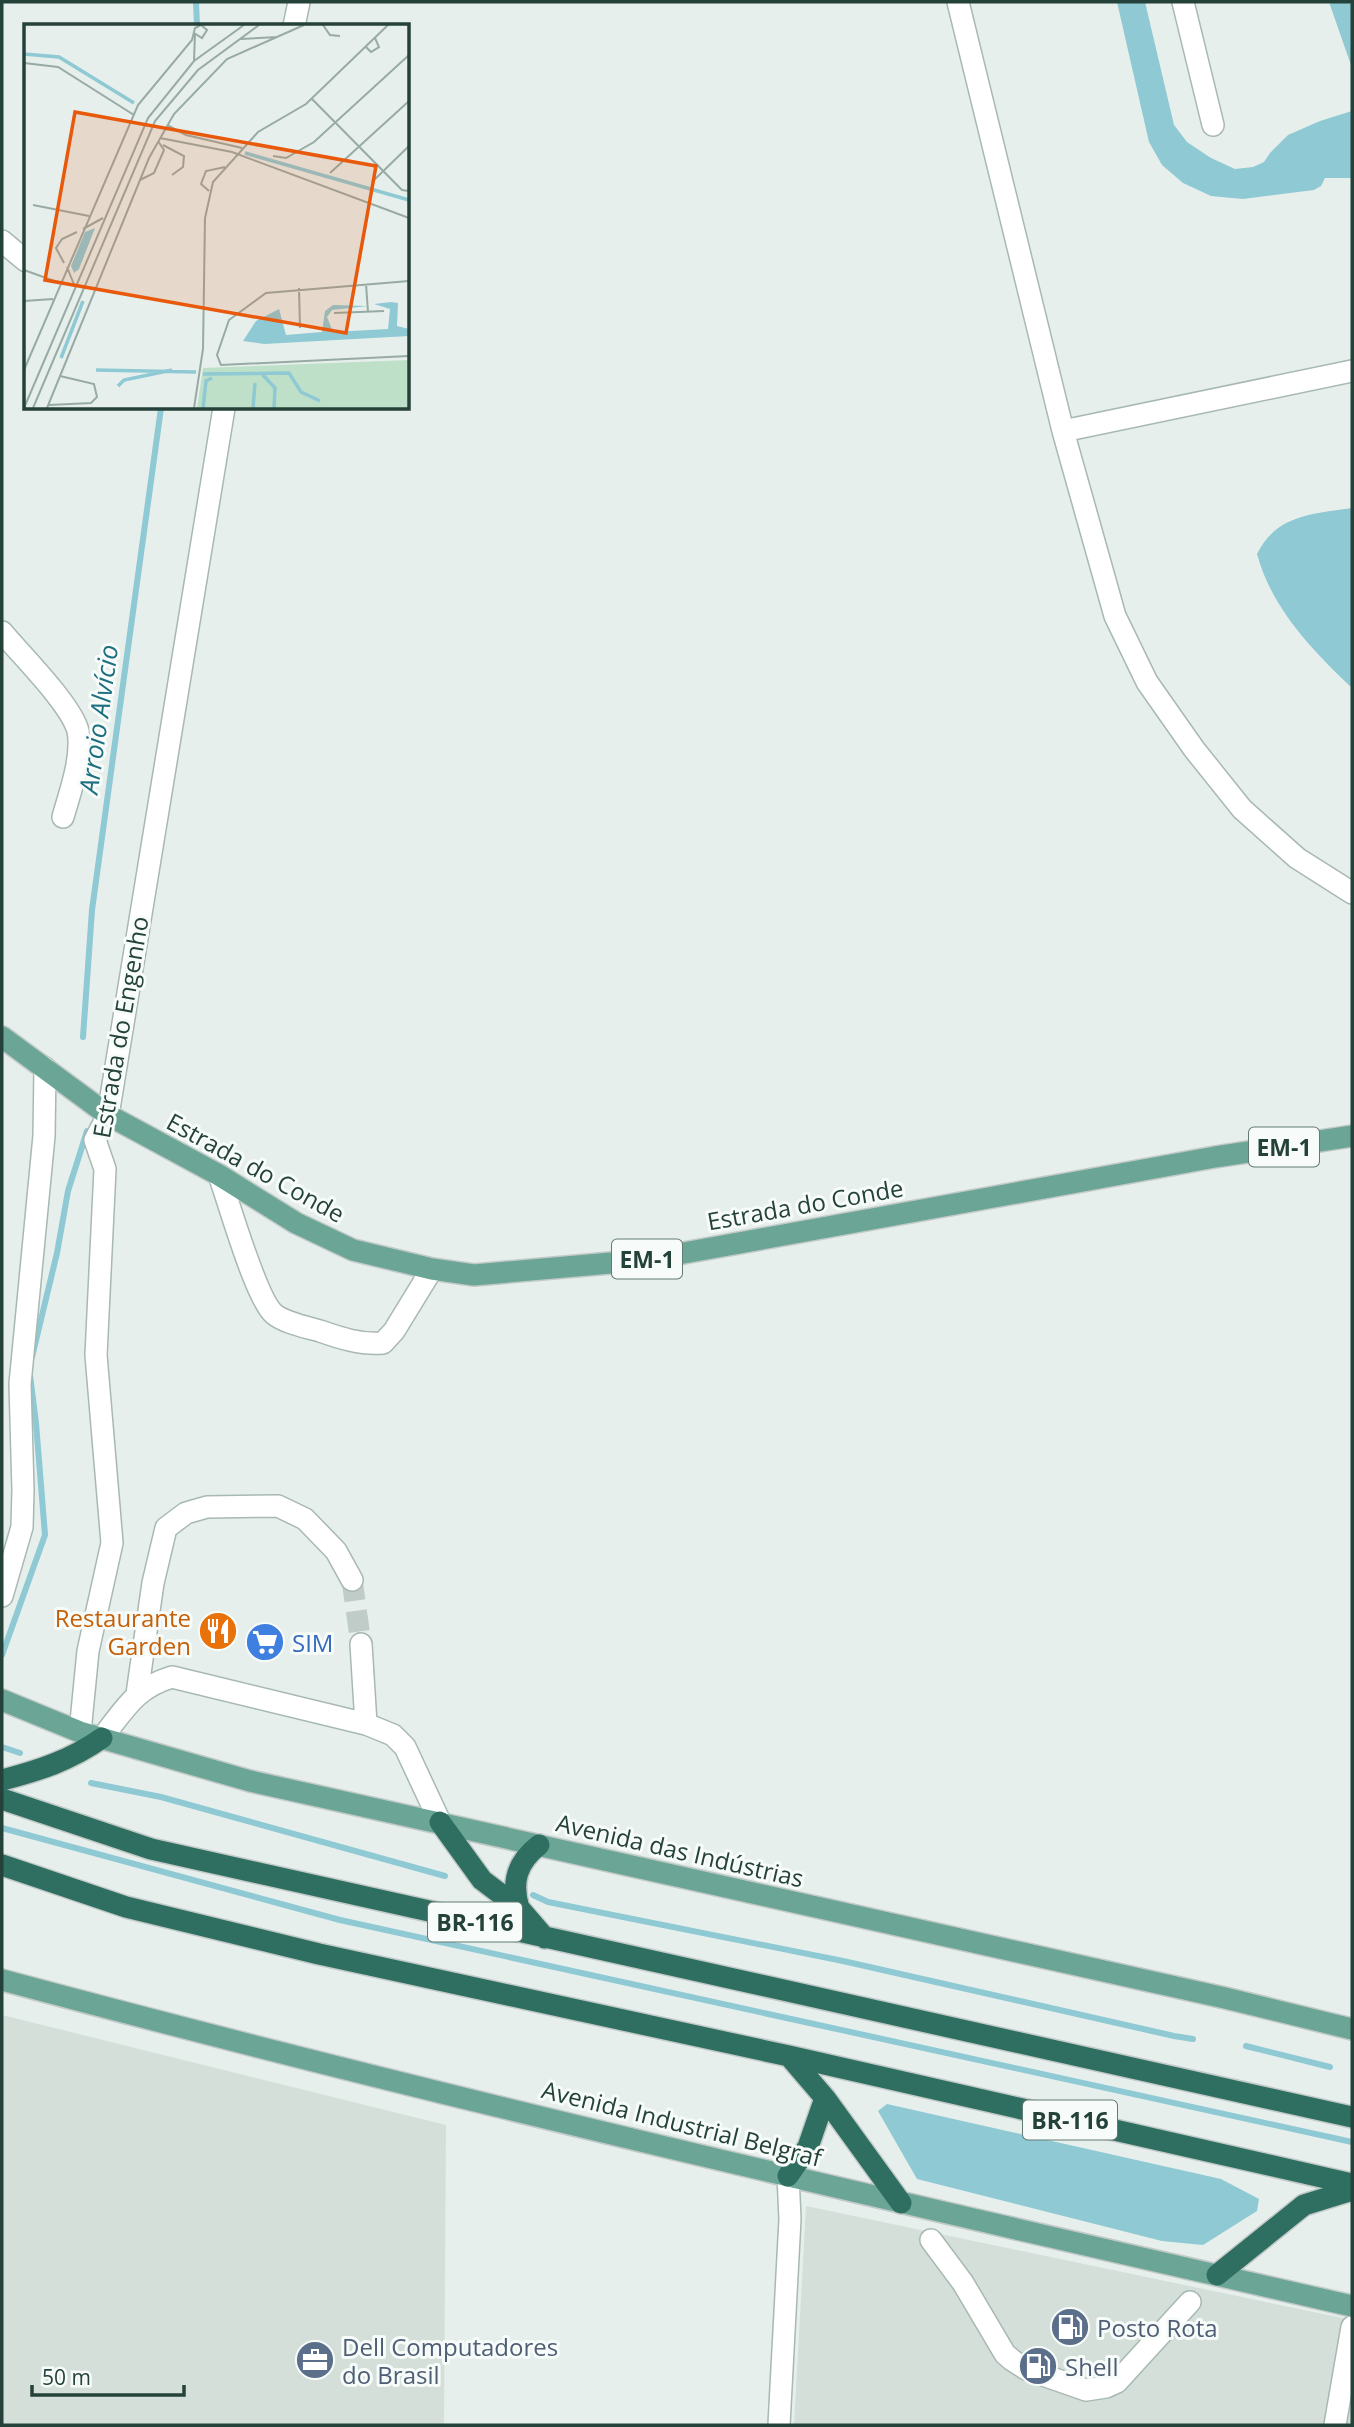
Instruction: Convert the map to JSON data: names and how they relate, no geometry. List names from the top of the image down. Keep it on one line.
{"streets":{"highway":["BR-116"],"main road":["EM-1","Estrada do Conde","Avenida das Indústrias","Avenida Industrial Belgraf"],"street":["Estrada do Engenho"]},"crossings":[["Estrada do Engenho","Estrada do Conde"],["Estrada do Engenho","Avenida das Indústrias"],["EM-1","Estrada do Conde"]],"water":["Arroio Alvício"],"places":{"restaurant":["Restaurante Garden"],"supermarket":["SIM"],"fuel station":["Posto Rota","Shell"],"office":["Dell Computadores do Brasil"]},"scale_bar":"50 m"}
